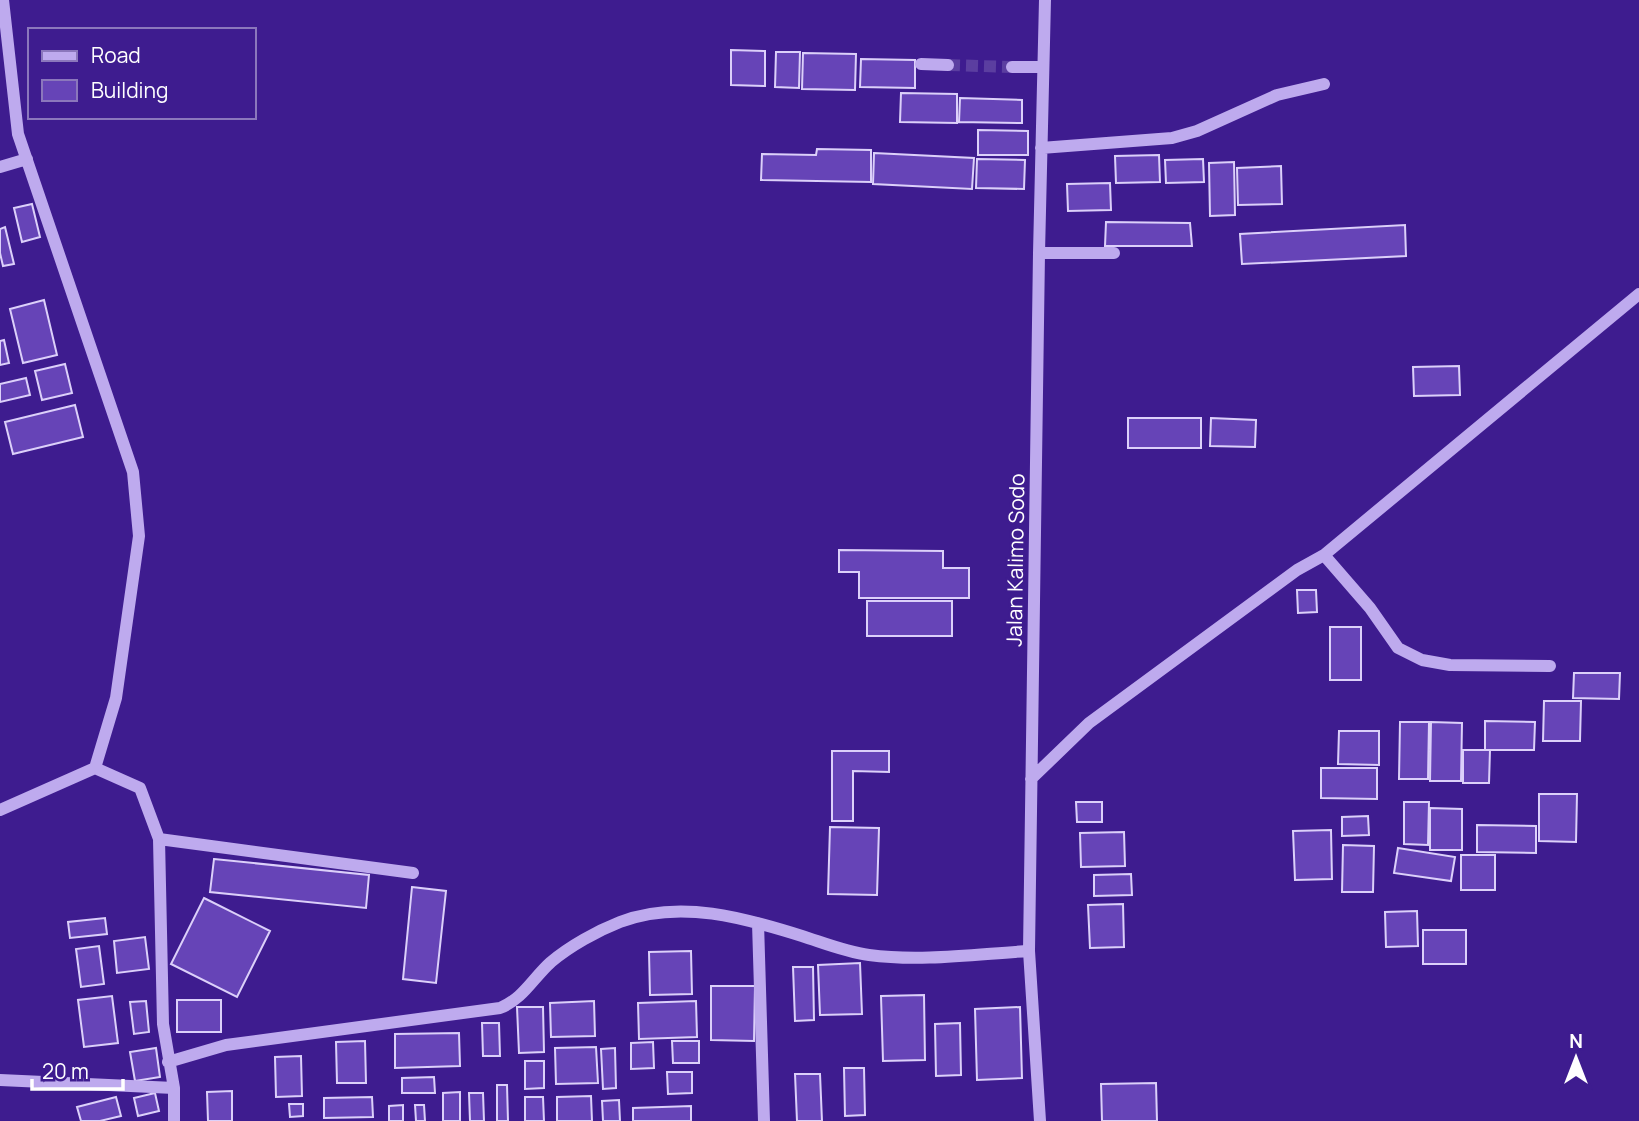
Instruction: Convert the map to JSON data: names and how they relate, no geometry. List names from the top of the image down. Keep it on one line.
{"streets":{"street":["Jalan Kalimo Sodo"]},"legend":["Road","Building"],"scale_bar":"20 m","north":"top"}
